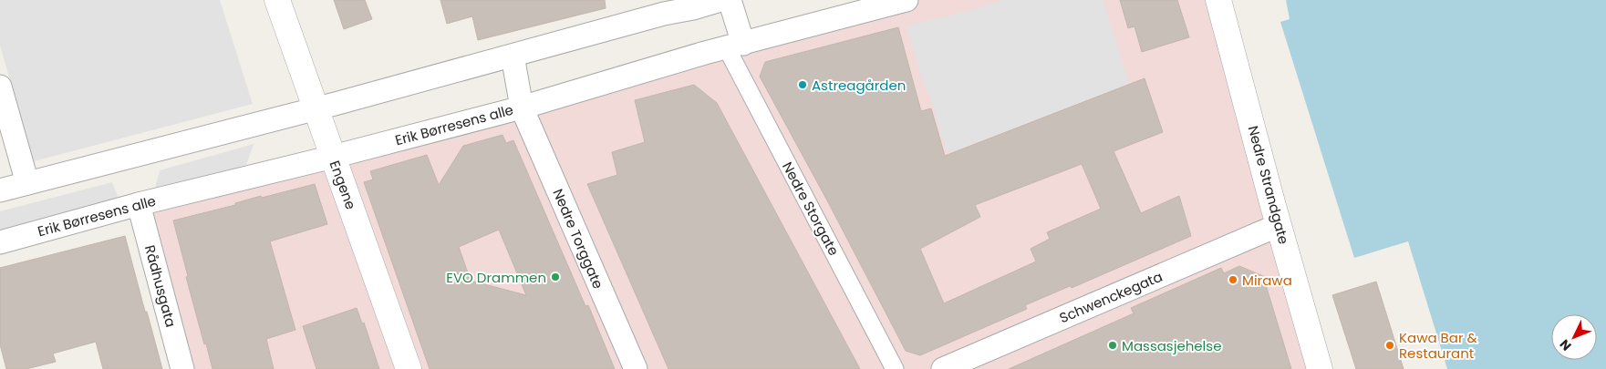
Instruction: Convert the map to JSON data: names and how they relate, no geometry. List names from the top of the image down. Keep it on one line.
{"streets":{"street":["Erik Børresens alle","Engene","Nedre Strandgate","Nedre Storgate","Nedre Torggate","Rådhusgata","Schwenckegata"]},"crossings":[["Erik Børresens alle","Engene"],["Erik Børresens alle","Nedre Storgate"],["Erik Børresens alle","Nedre Torggate"],["Erik Børresens alle","Rådhusgata"],["Nedre Strandgate","Schwenckegata"]],"places":["Astreagården","EVO Drammen","Mirawa","Massasjehelse","Kawa Bar & Restaurant"],"north":"bottom left"}
